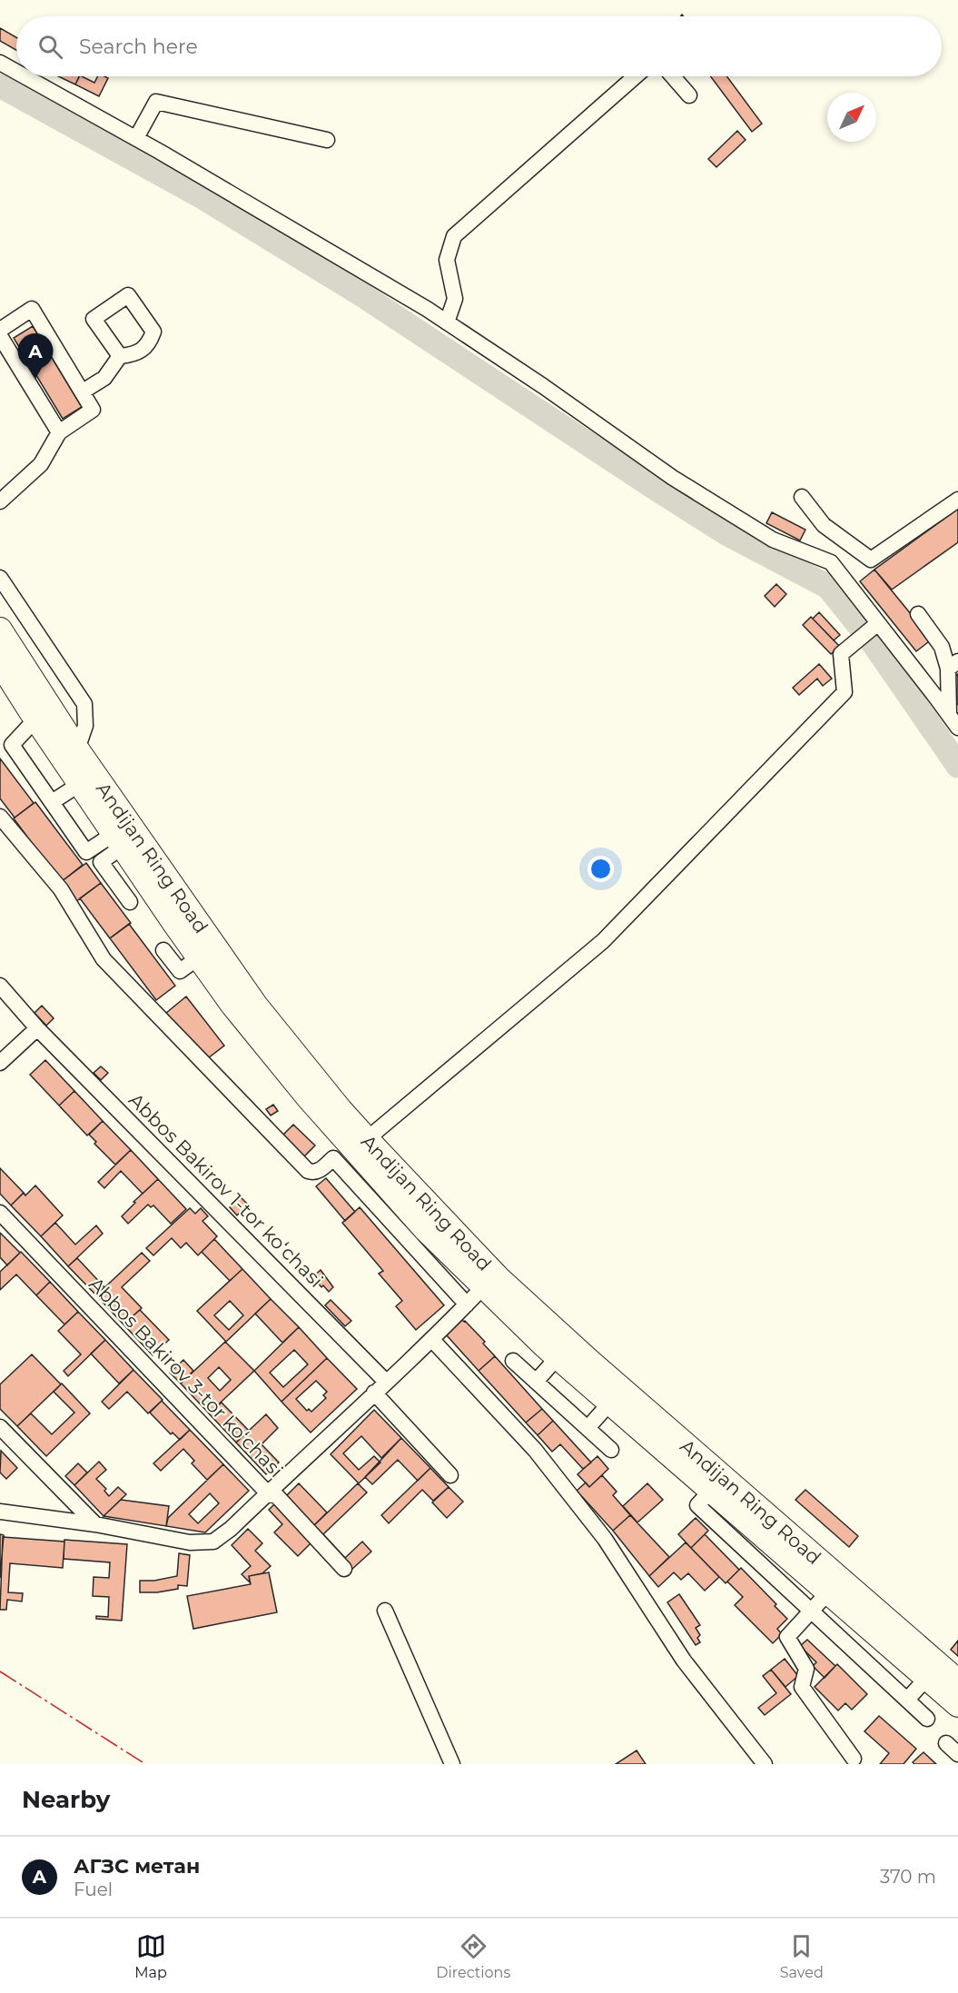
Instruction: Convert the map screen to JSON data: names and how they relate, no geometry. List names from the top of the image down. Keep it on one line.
{"streets":{"highway":["Andijan Ring Road"],"street":["Abbos Bakirov 1-tor koʻchasi","Abbos Bakirov 3-tor koʻchasi"]},"north":"top right","page":{"search":"Search here","pins":"A","heading":"Nearby","list":[{"mark":"A","name":"АГЗС метан","note":"Fuel","value":"370 m"}],"nav":["Map","Directions","Saved"]}}
